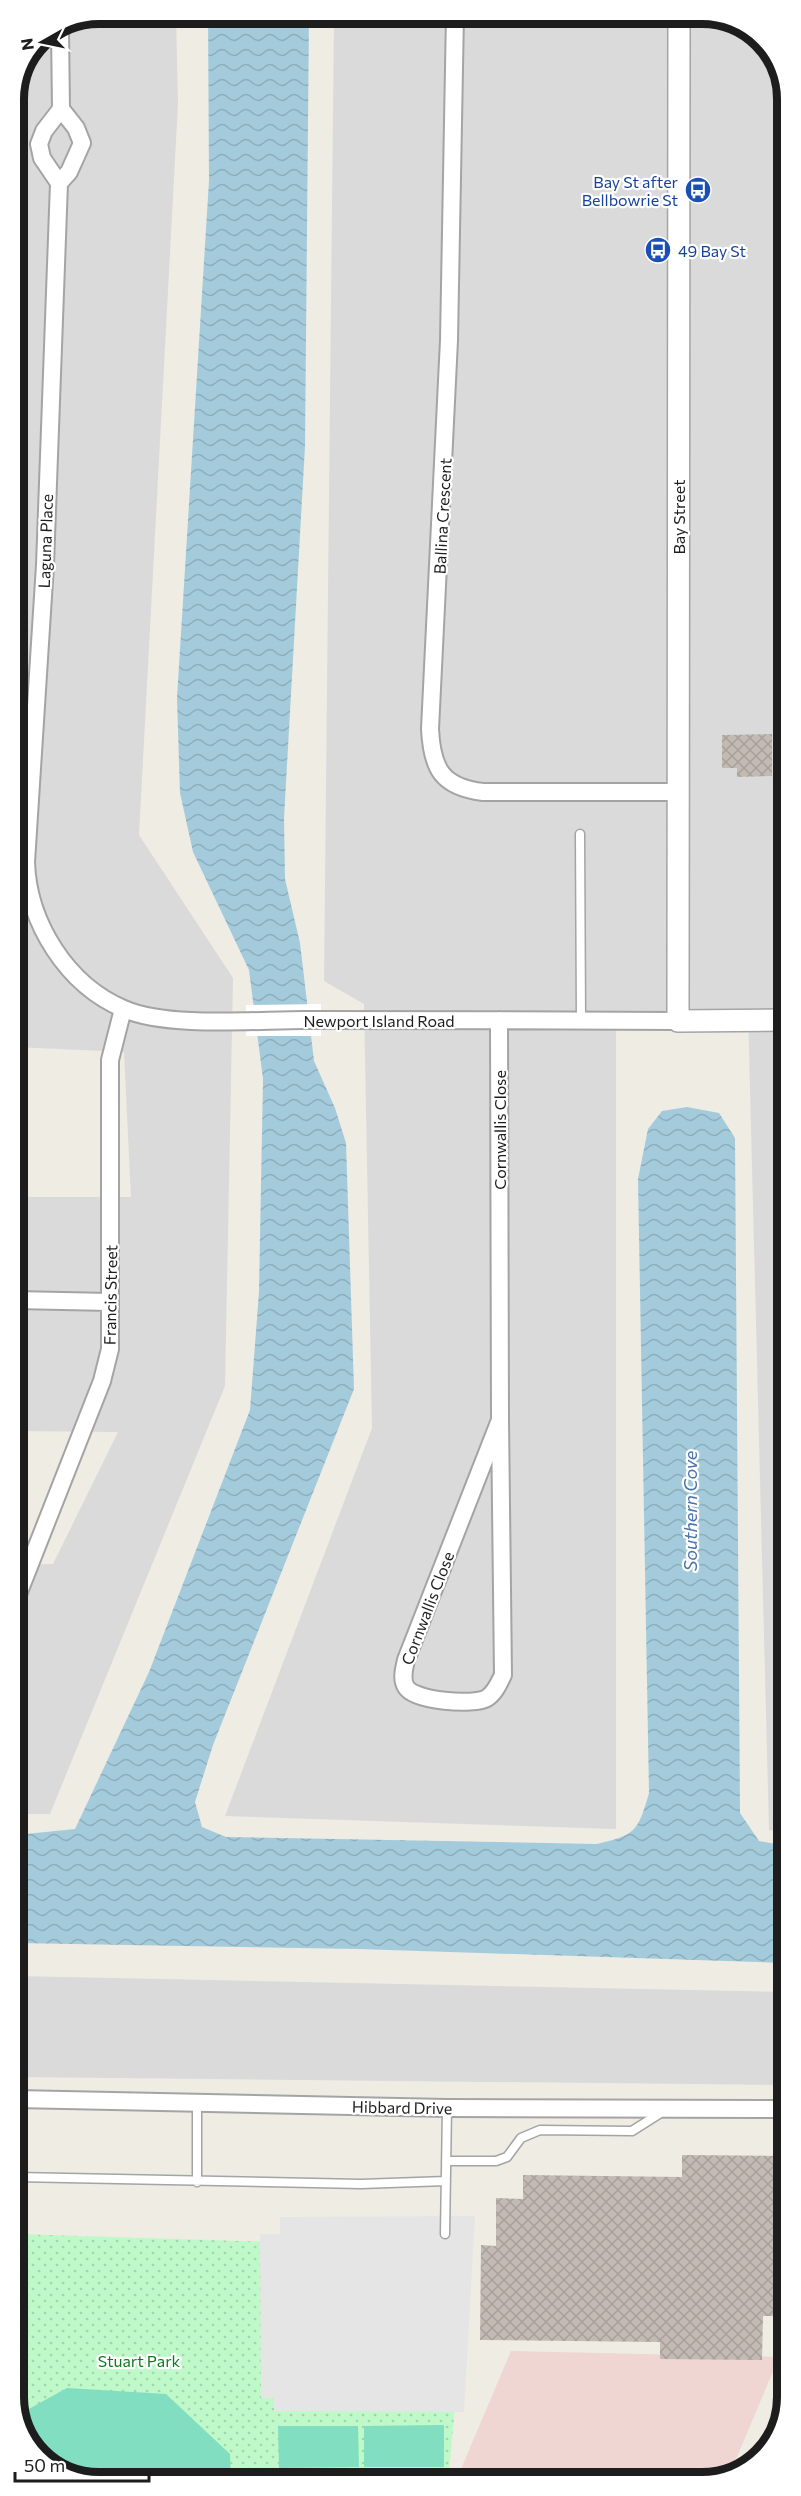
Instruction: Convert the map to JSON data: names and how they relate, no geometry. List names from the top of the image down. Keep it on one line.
{"streets":{"street":["Ballina Crescent","Bay Street","Laguna Place","Newport Island Road","Cornwallis Close","Francis Street","Hibbard Drive"]},"crossings":[["Ballina Crescent","Bay Street"],["Bay Street","Newport Island Road"],["Newport Island Road","Cornwallis Close"],["Newport Island Road","Francis Street"]],"water":["Southern Cove"],"parks":["Stuart Park"],"places":{"bus stop":["Bay St after Bellbowrie St","49 Bay St"]},"scale_bar":"50 m","north":"left"}
